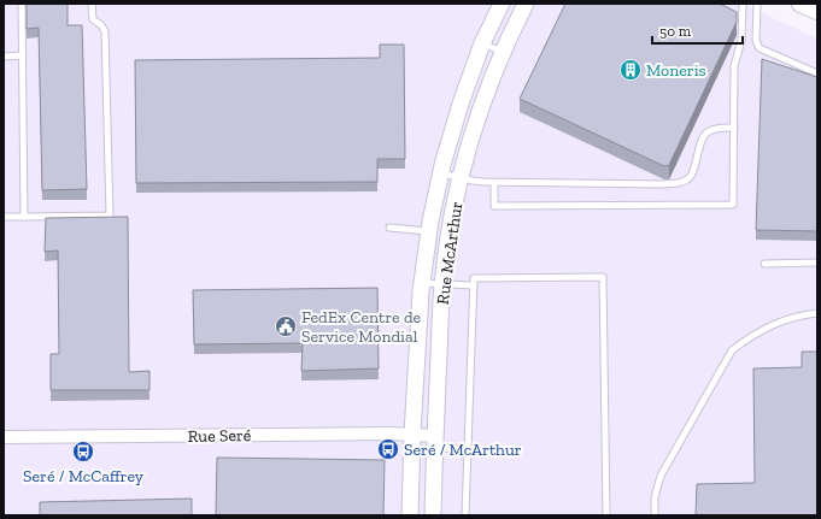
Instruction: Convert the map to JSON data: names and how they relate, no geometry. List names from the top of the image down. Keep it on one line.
{"streets":{"street":["Rue McArthur","Rue Seré"]},"crossings":[["Rue McArthur","Rue Seré"]],"places":{"building":["Moneris"],"public building":["FedEx Centre de Service Mondial"],"bus stop":["Seré / McArthur","Seré / McCaffrey"]},"scale_bar":"50 m"}
